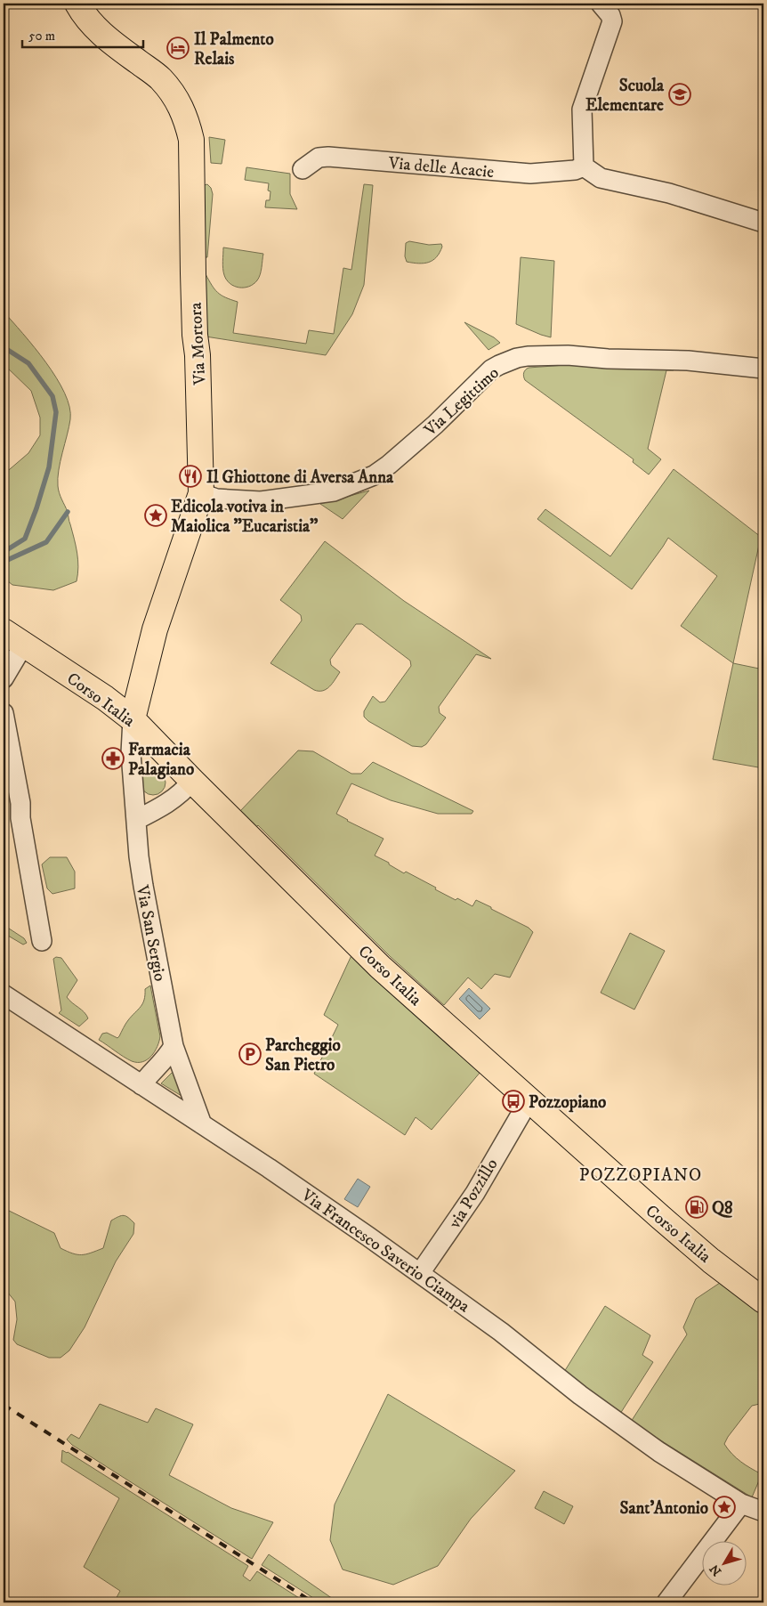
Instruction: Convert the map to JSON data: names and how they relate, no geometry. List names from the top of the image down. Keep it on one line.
{"streets":{"main road":["Via Mortora","Corso Italia"],"street":["Via delle Acacie","Via Legittimo","Via San Sergio","via Pozzillo","Via Francesco Saverio Ciampa"]},"crossings":[["Via Mortora","Via Legittimo"],["Via Mortora","Corso Italia"],["Via Mortora","Via San Sergio"],["Corso Italia","Via San Sergio"],["Via San Sergio","Via Francesco Saverio Ciampa"],["via Pozzillo","Via Francesco Saverio Ciampa"]],"districts":["POZZOPIANO"],"places":{"hotel":["Il Palmento Relais"],"school or university":["Scuola Elementare"],"restaurant":["Il Ghiottone di Aversa Anna"],"place":["Edicola votiva in Maiolica \"Eucaristia\"","Sant'Antonio"],"pharmacy":["Farmacia Palagiano"],"parking":["Parcheggio San Pietro"],"bus stop":["Pozzopiano"],"fuel station":["Q8"]},"scale_bar":"50 m","north":"bottom left"}
